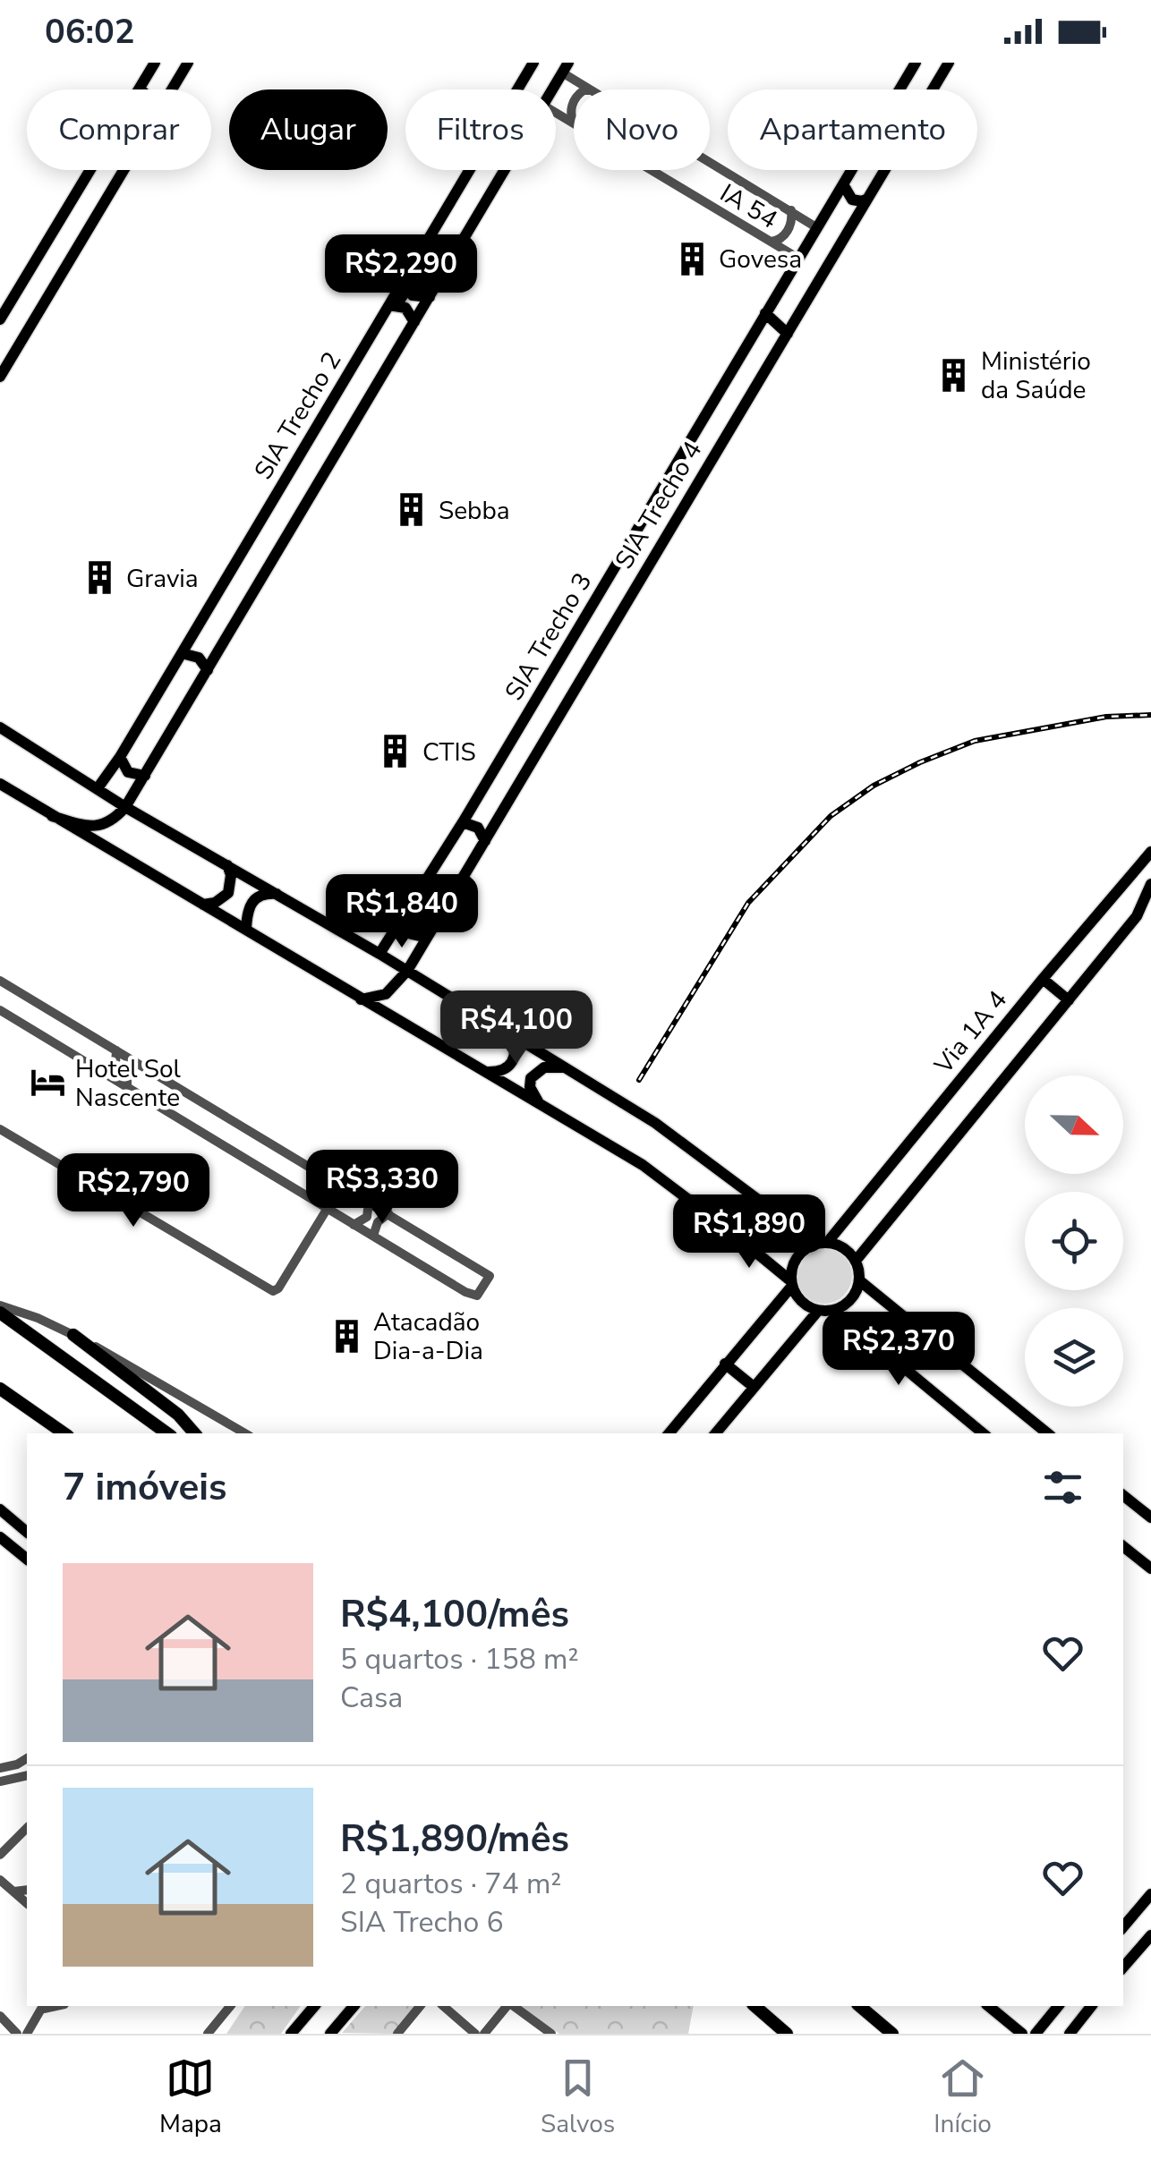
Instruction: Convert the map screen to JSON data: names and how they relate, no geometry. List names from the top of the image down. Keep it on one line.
{"streets":{"main road":["SIA Trecho 2","SIA Trecho 4","SIA Trecho 3","Via 1A 4"],"street":["IA 54"]},"crossings":[["IA 54","SIA Trecho 3"]],"places":{"building":["Govesa","Ministério da Saúde","Sebba","Gravia","CTIS","Atacadão Dia-a-Dia"],"hotel":["Hotel Sol Nascente"]},"north":"right","page":{"status":"06:02","chip":["Comprar","Alugar","Filtros","Novo","Apartamento"],"price":["R$2,290","R$1,840","R$4,100","R$3,330","R$2,790","R$1,890","R$2,370"],"heading":"7 imóveis","list":[{"name":"R$4,100/mês","note":"5 quartos · 158 m² · Casa"},{"name":"R$1,890/mês","note":"2 quartos · 74 m² · SIA Trecho 6"}],"tabs":["Mapa","Salvos","Início"]}}
